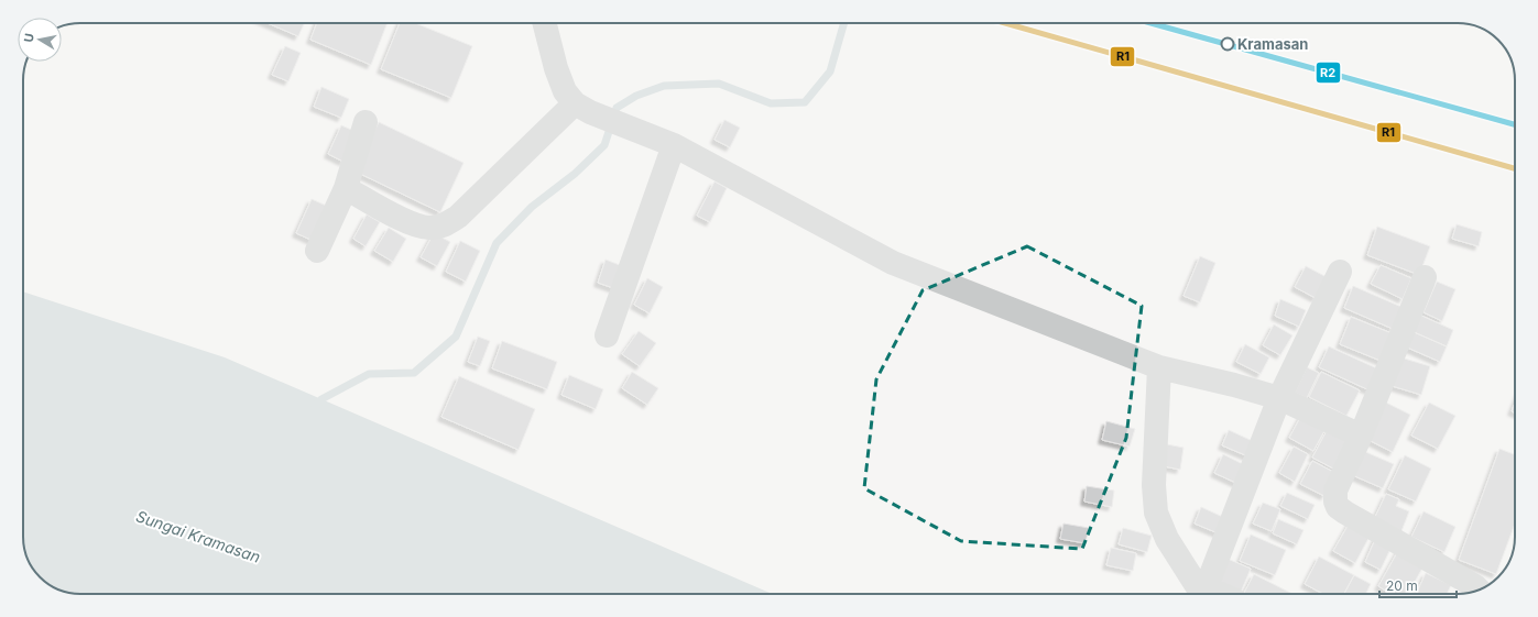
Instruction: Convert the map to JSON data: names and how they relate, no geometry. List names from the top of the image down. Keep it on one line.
{"water":["Sungai Kramasan"],"places":["Kramasan"],"lines":["transit line R1","transit line R2"],"scale_bar":"20 m","north":"left"}
